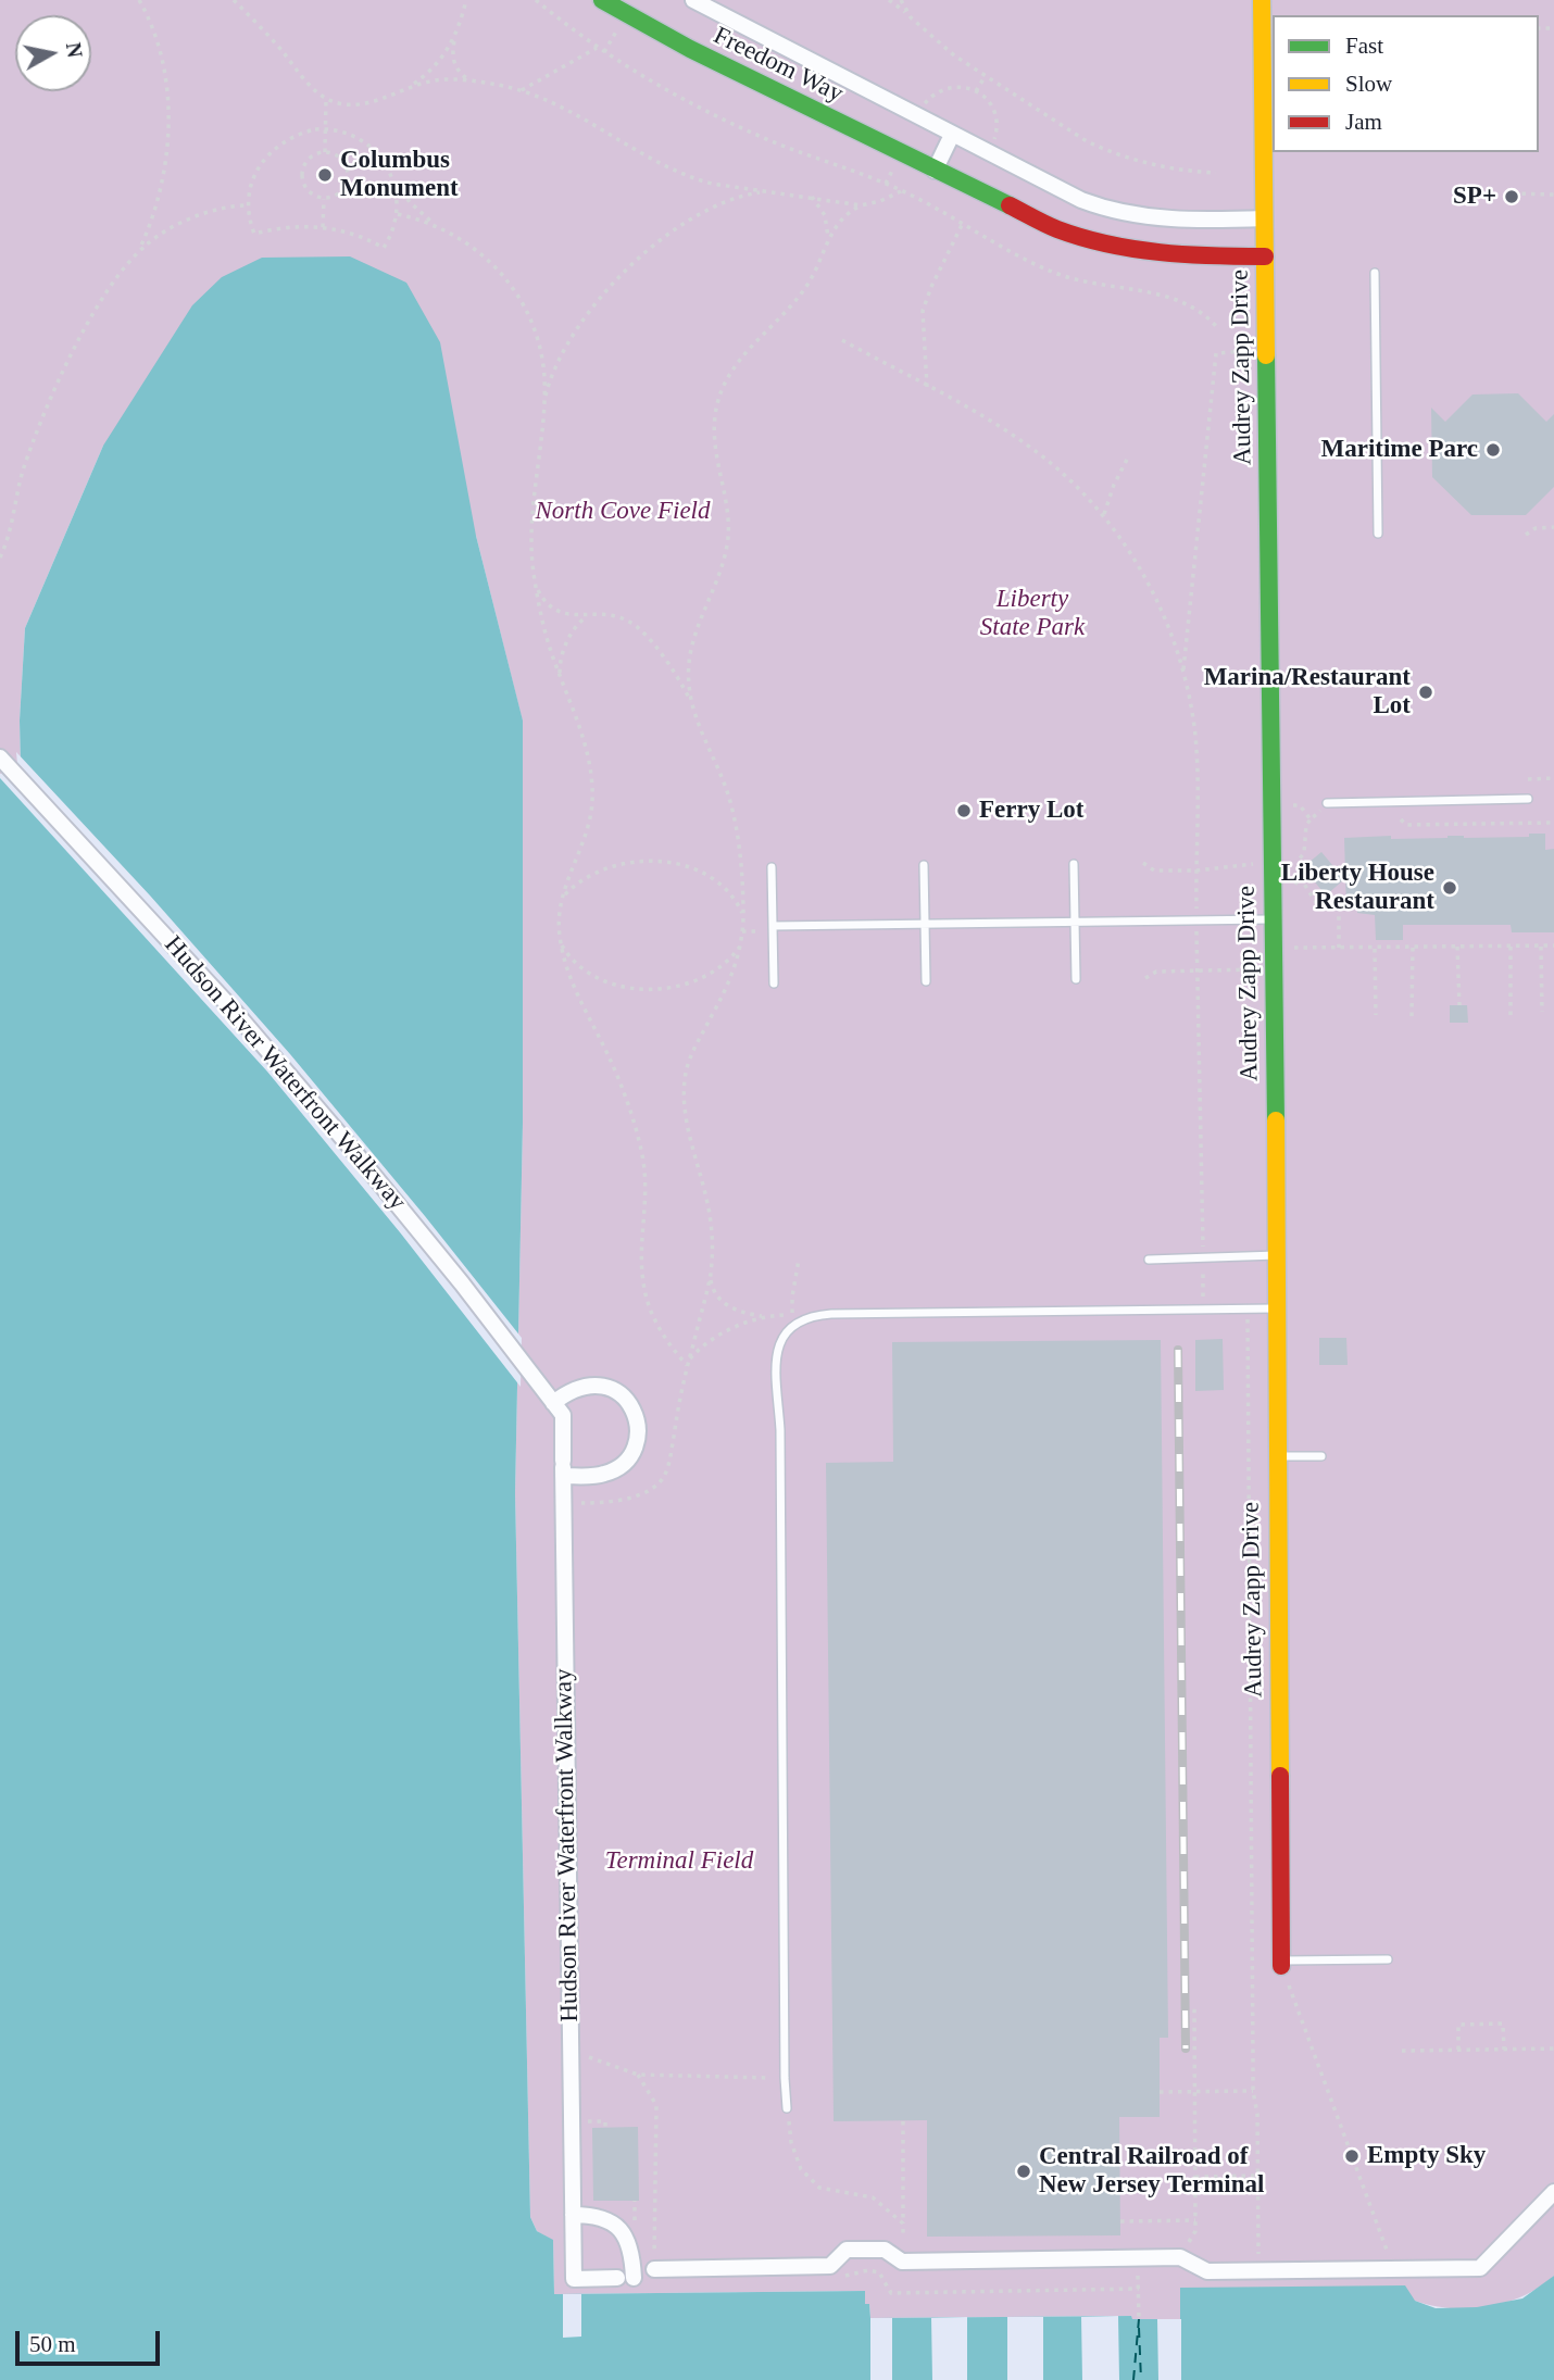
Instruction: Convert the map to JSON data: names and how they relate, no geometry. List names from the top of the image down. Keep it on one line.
{"streets":{"street":["Freedom Way","Audrey Zapp Drive","Hudson River Waterfront Walkway"]},"crossings":[["Freedom Way","Audrey Zapp Drive"]],"parks":["North Cove Field","Liberty State Park","Terminal Field"],"places":["Columbus Monument","SP+","Maritime Parc","Marina/Restaurant Lot","Ferry Lot","Liberty House Restaurant","Empty Sky","Central Railroad of New Jersey Terminal"],"legend":["Fast","Slow","Jam"],"scale_bar":"50 m","north":"right"}
